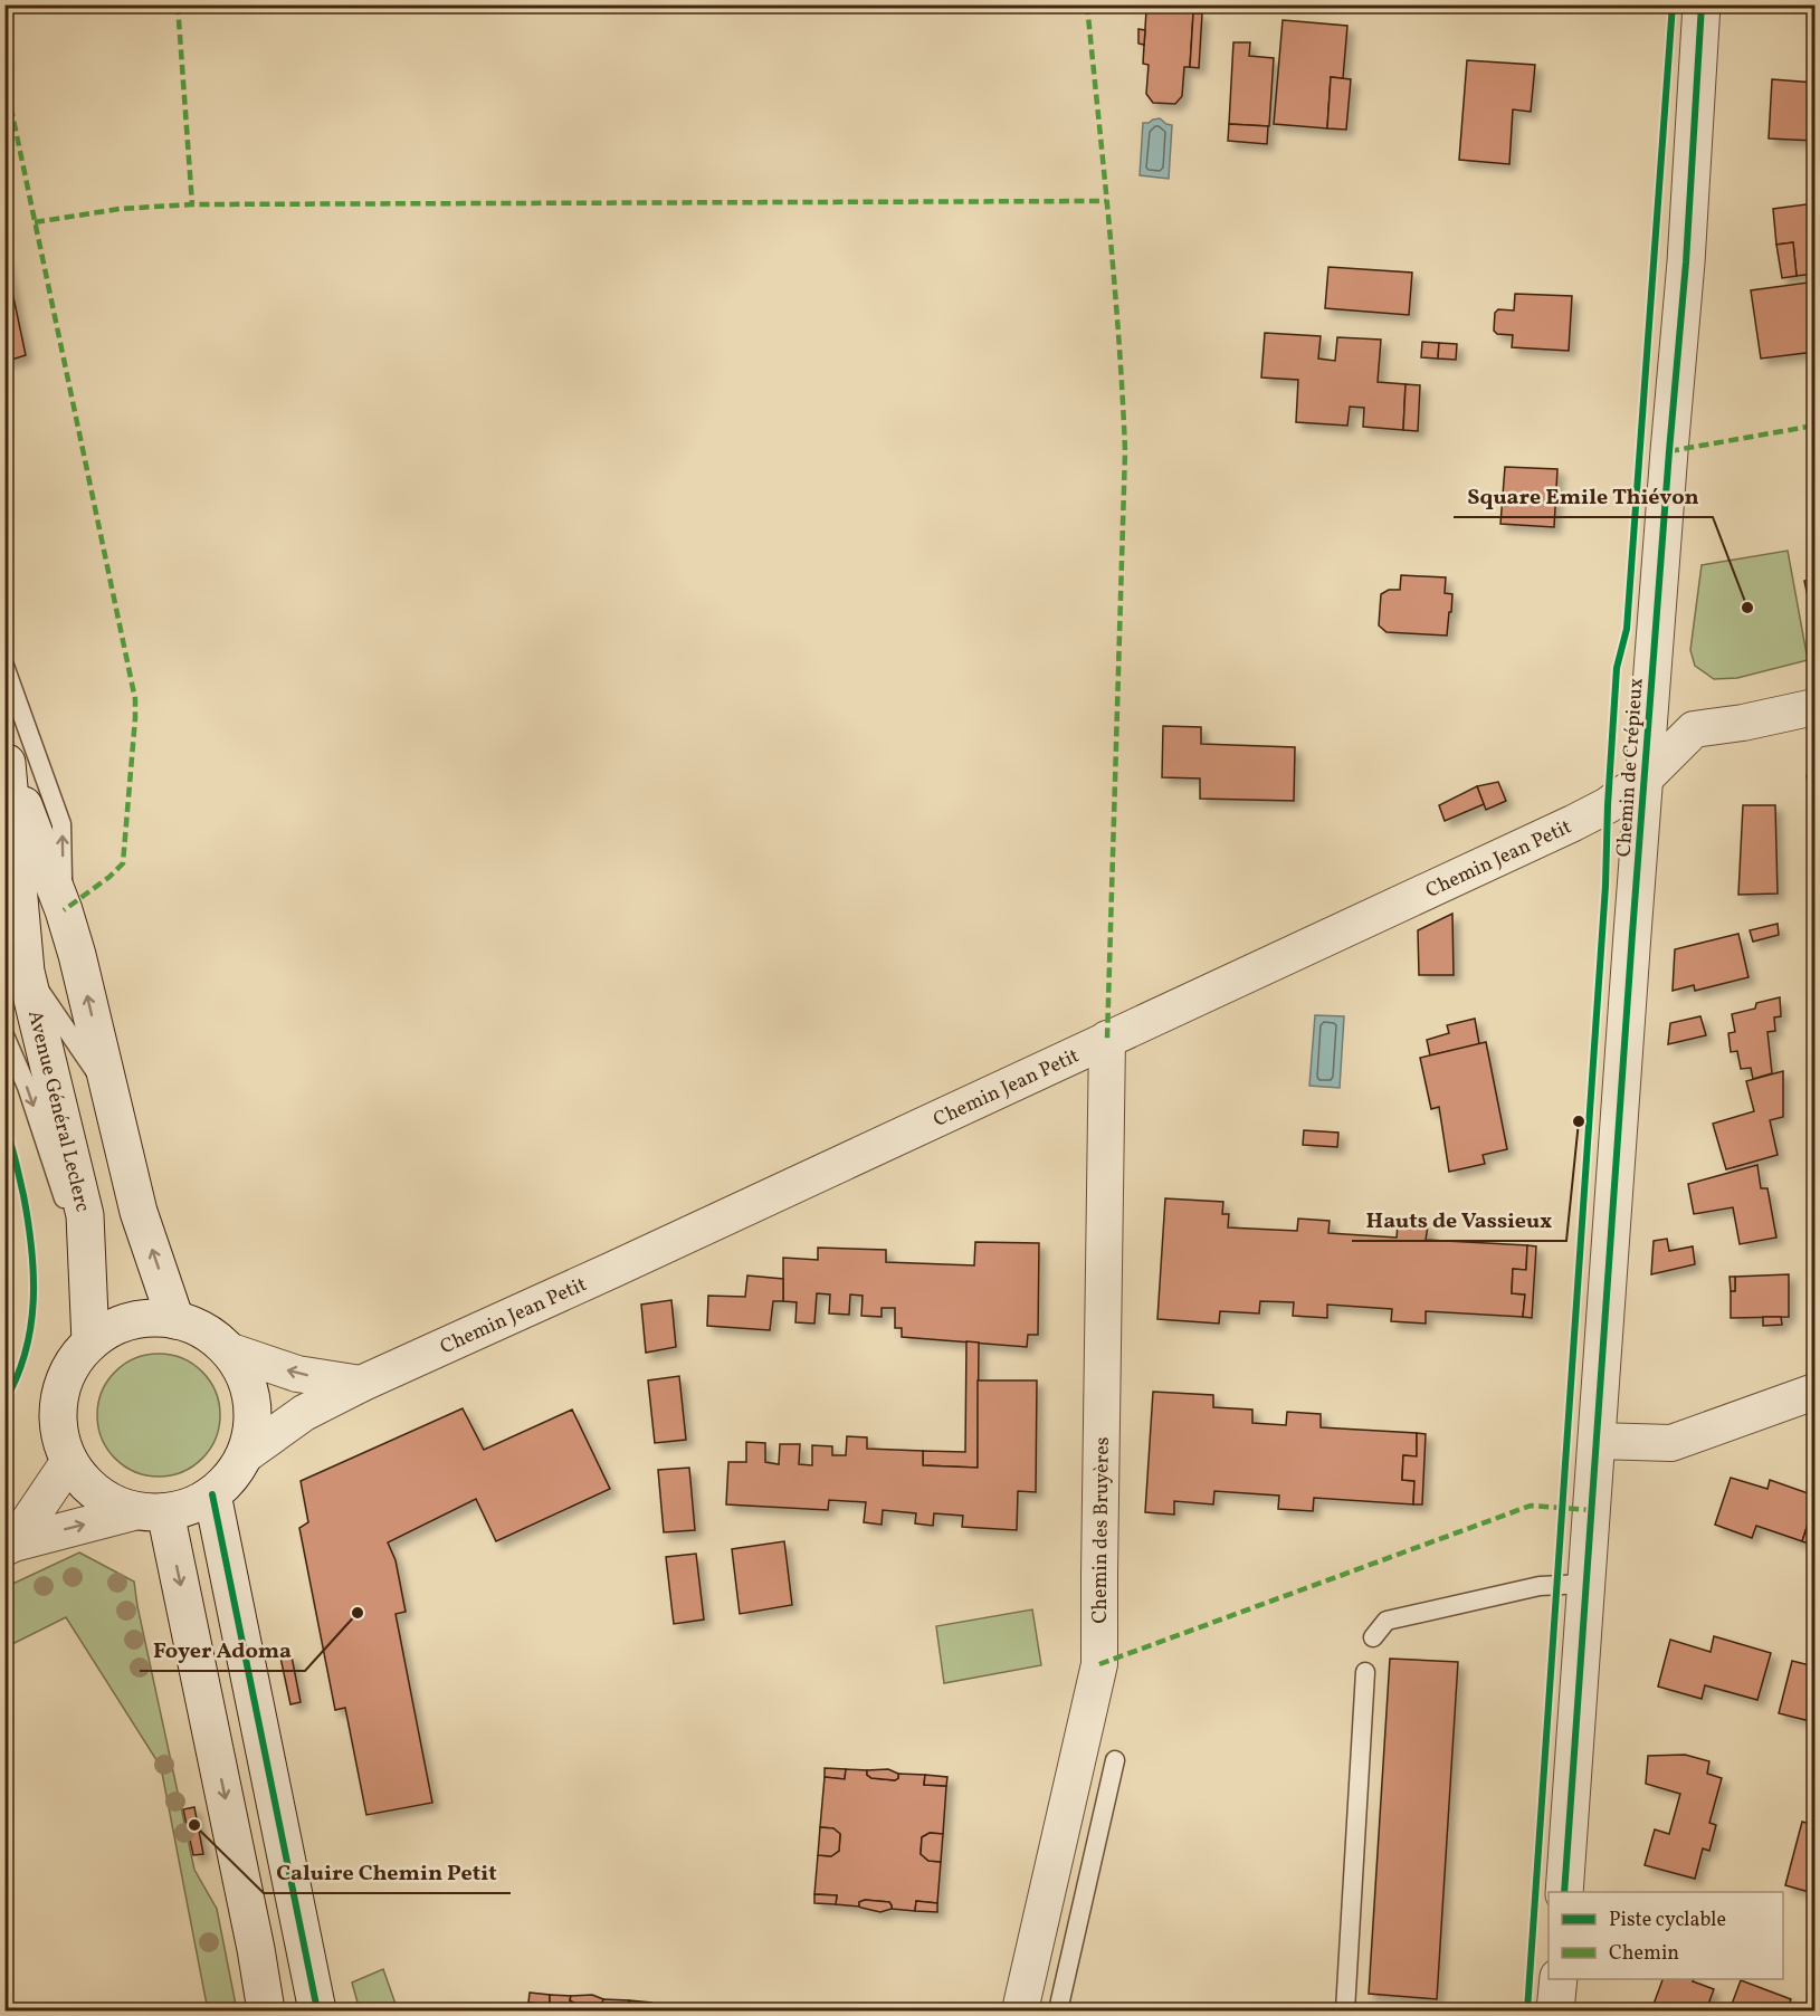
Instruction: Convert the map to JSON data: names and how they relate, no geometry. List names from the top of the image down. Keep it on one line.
{"streets":{"main road":["Chemin de Crépieux","Avenue Général Leclerc"],"street":["Chemin Jean Petit","Chemin des Bruyères"]},"crossings":[["Chemin de Crépieux","Chemin Jean Petit"],["Chemin Jean Petit","Avenue Général Leclerc"],["Chemin Jean Petit","Chemin des Bruyères"]],"places":["Square Emile Thiévon","Hauts de Vassieux","Foyer Adoma","Caluire Chemin Petit"],"legend":["Piste cyclable","Chemin"]}
